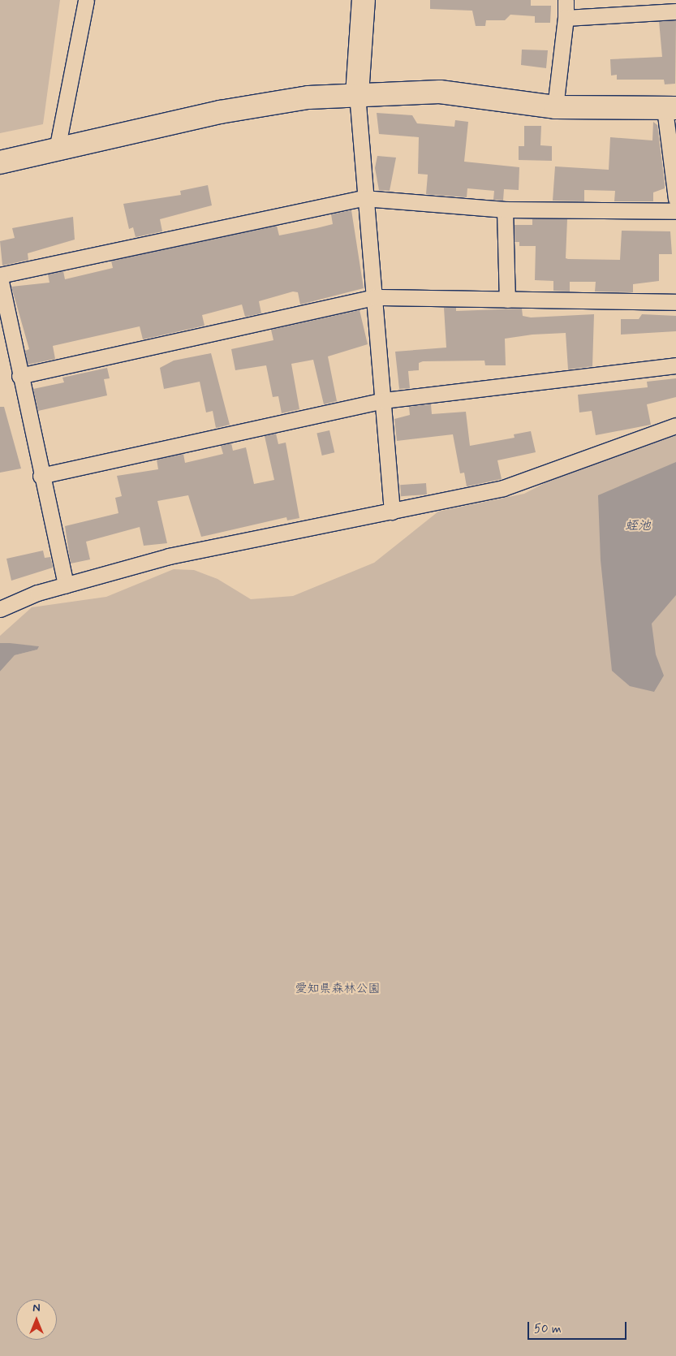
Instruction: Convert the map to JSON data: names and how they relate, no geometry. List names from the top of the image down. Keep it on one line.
{"water":["蛭池"],"parks":["愛知県森林公園"],"scale_bar":"50 m","north":"top"}
